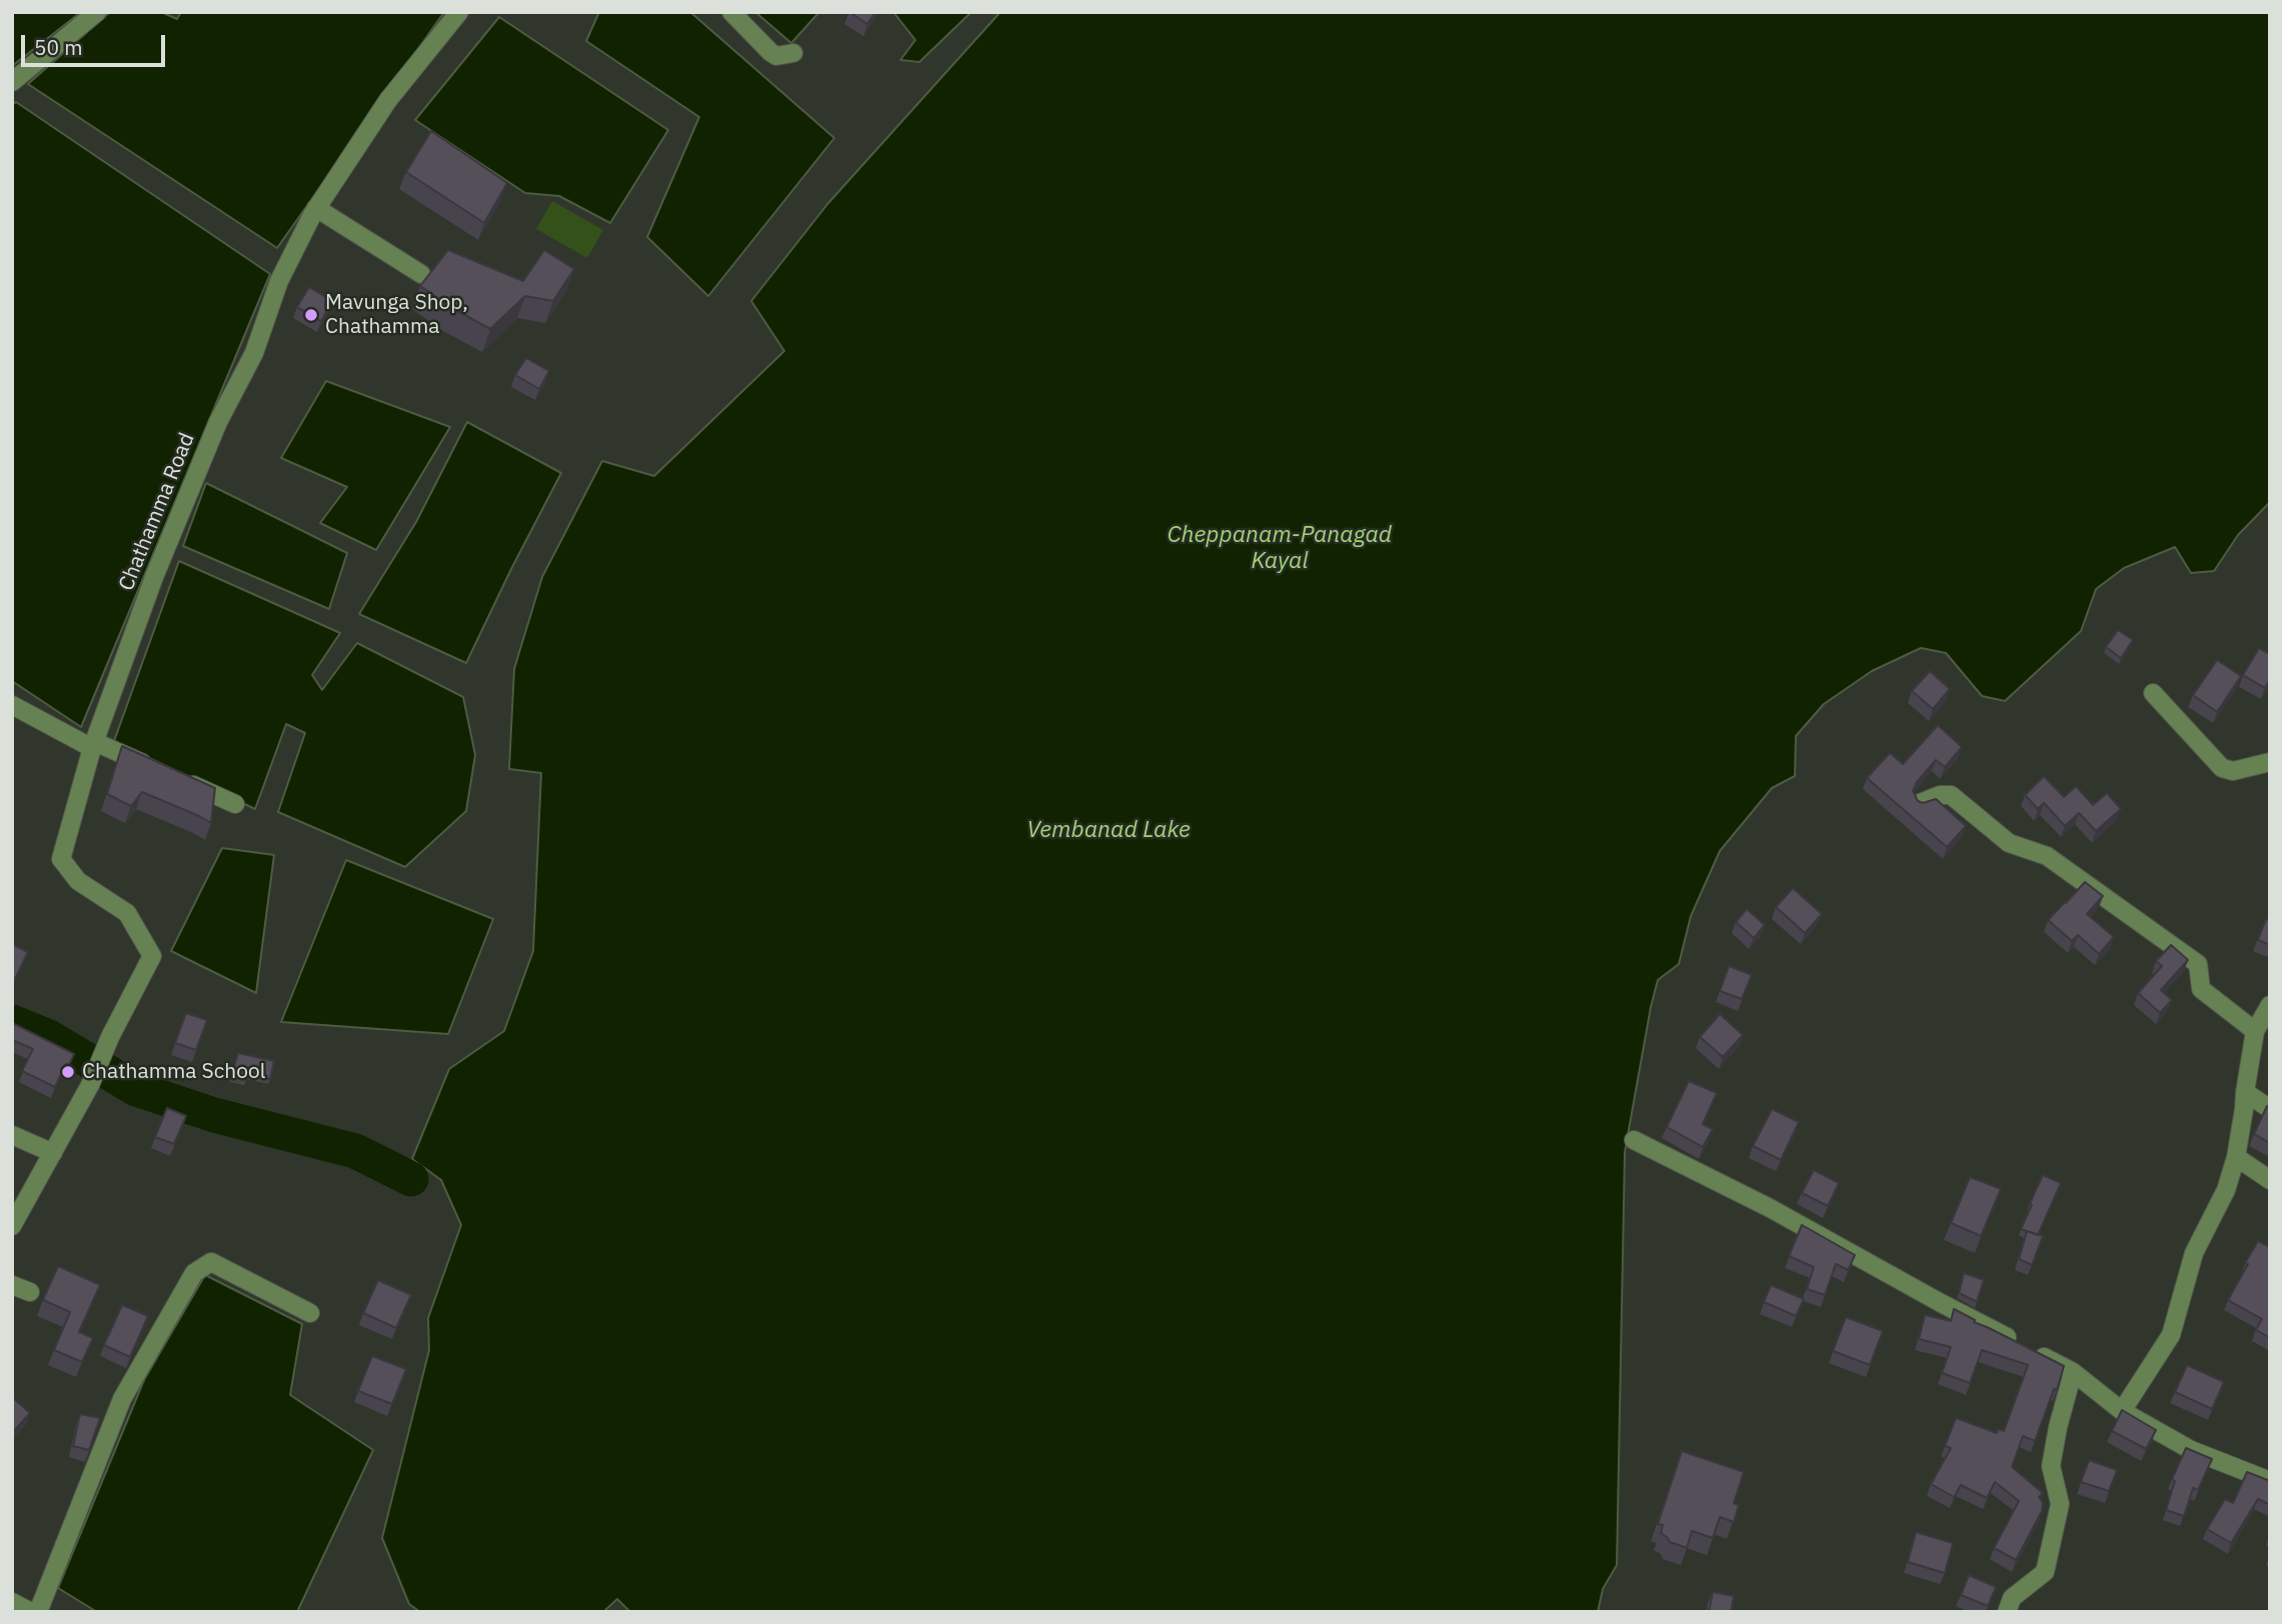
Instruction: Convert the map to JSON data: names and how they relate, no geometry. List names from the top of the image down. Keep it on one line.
{"streets":{"street":["Chathamma Road"]},"water":["Cheppanam-Panagad Kayal","Vembanad Lake"],"places":["Mavunga Shop, Chathamma","Chathamma School"],"scale_bar":"50 m"}
